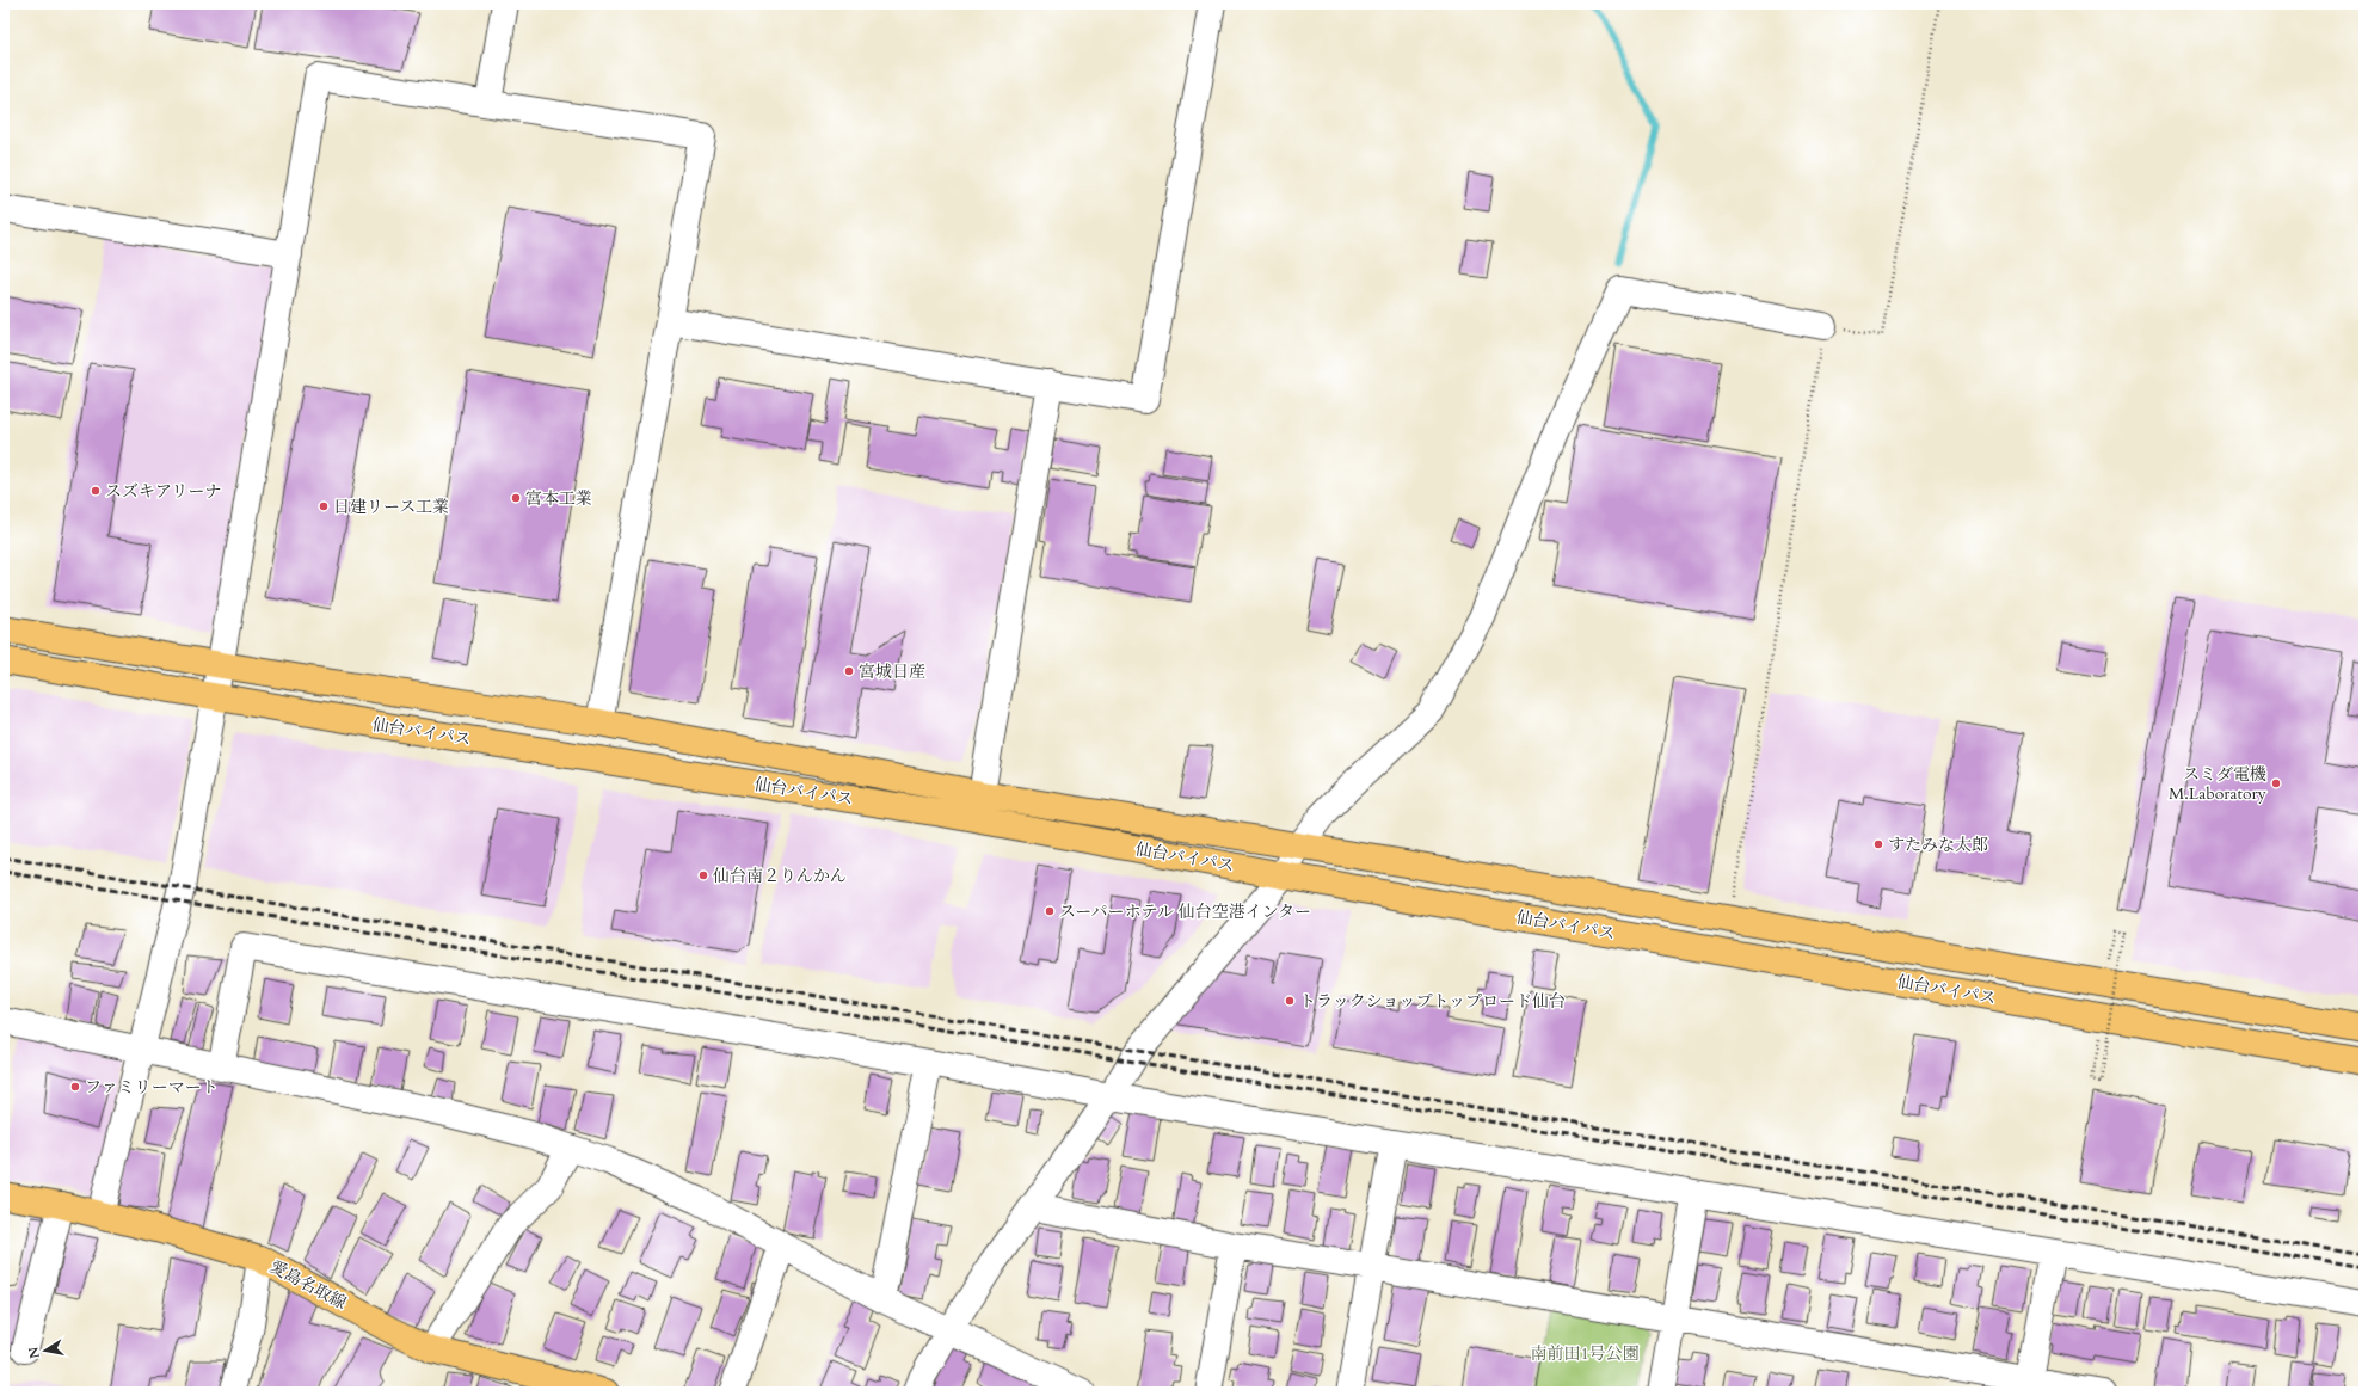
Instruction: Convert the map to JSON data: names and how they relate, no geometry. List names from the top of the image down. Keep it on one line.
{"streets":{"main road":["仙台バイパス","愛島名取線"]},"parks":["南前田1号公園"],"places":["スズキアリーナ","宮本工業","日建リース工業","宮城日産","スミダ電機 M.Laboratory","すたみな太郎","仙台南２りんかん","スーパーホテル 仙台空港インター","トラックショップトップロード仙台","ファミリーマート"],"north":"left"}
